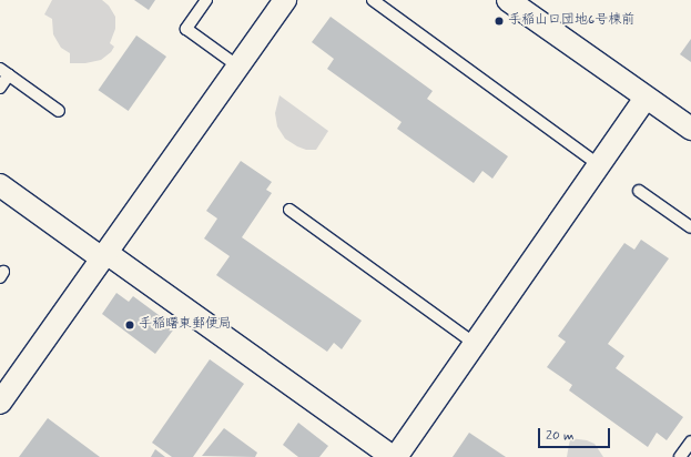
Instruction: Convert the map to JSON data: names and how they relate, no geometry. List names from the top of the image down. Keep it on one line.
{"places":["手稲山口団地6号棟前","手稲曙東郵便局"],"scale_bar":"20 m"}
